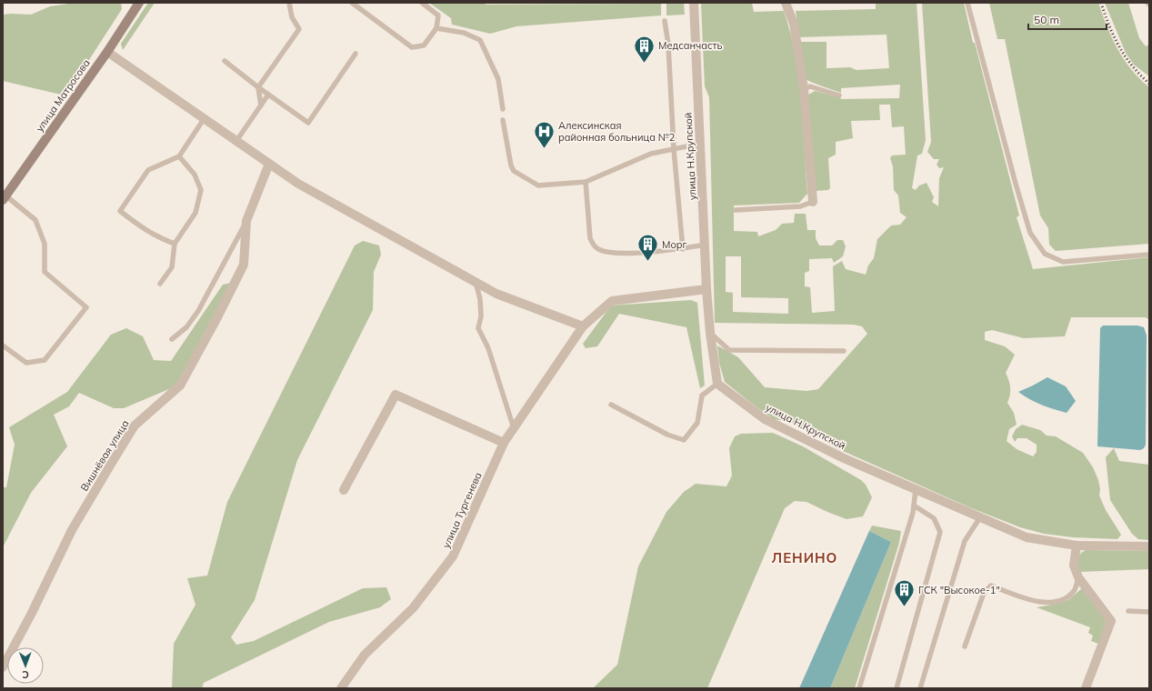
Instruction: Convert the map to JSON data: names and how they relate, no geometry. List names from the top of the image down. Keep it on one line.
{"streets":{"main road":["улица Матросова"],"street":["улица Н.Крупской","Вишнёвая улица","улица Тургенева"]},"crossings":[["улица Н.Крупской","улица Тургенева"]],"districts":["ЛЕНИНО"],"places":{"building":["Медсанчасть","Морг","ГСК \"Высокое-1\""],"hospital":["Алексинская районная больница №2"]},"scale_bar":"50 m","north":"bottom"}
